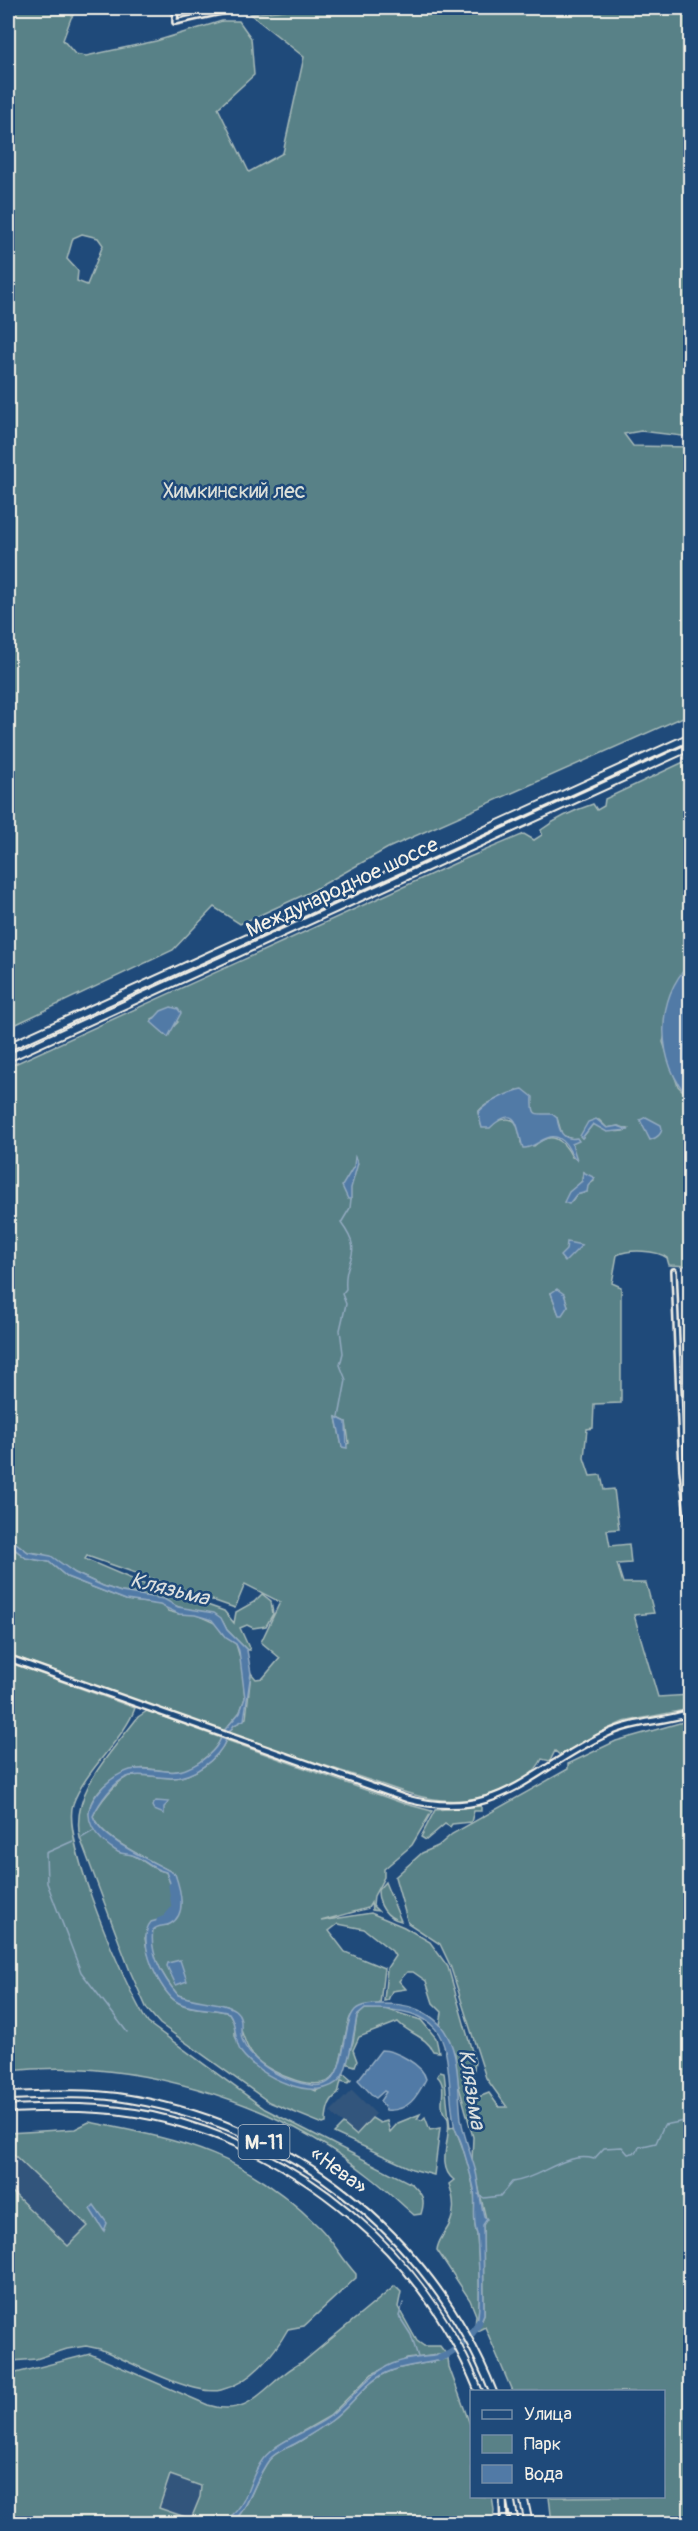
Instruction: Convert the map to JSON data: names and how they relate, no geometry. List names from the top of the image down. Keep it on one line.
{"streets":{"highway":["Международное шоссе","М-11","«Нева»"]},"water":["Клязьма"],"parks":["Химкинский лес"],"legend":["Улица","Парк","Вода"]}
